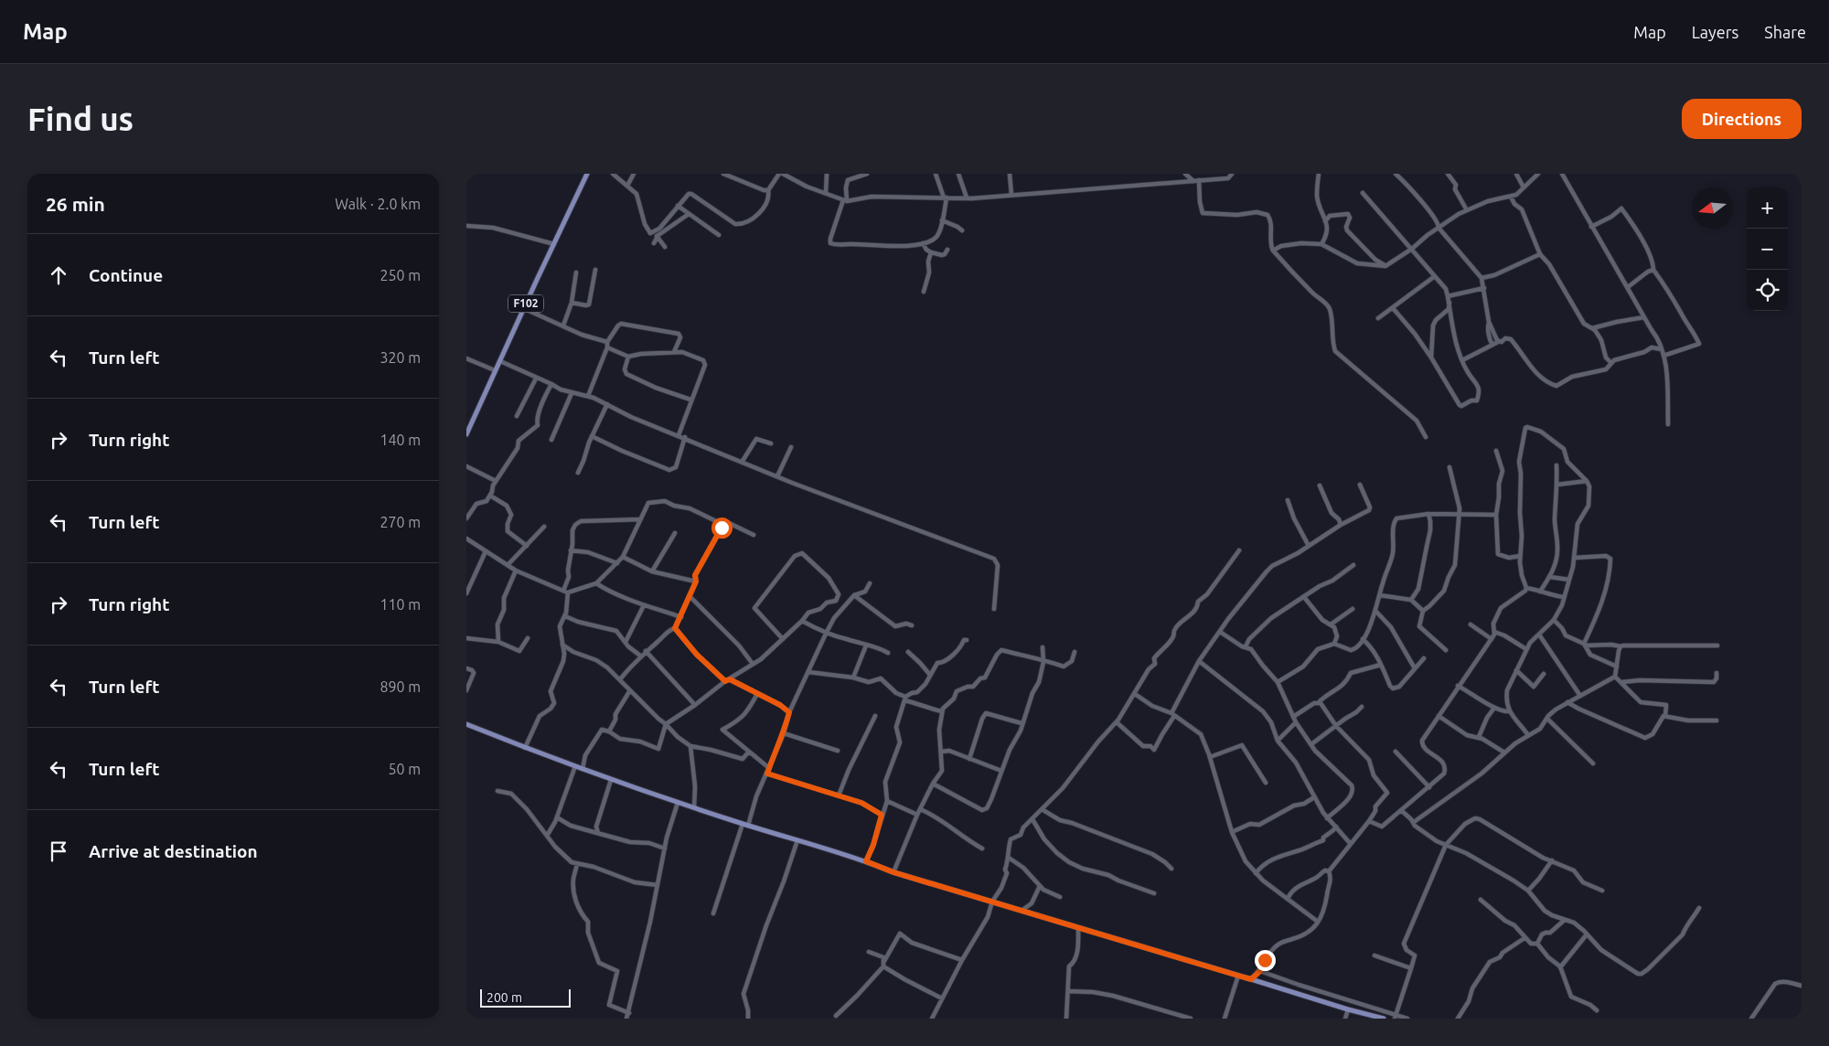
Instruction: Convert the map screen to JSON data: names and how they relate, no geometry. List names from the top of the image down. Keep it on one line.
{"streets":{"main road":["F102"]},"scale_bar":"200 m","north":"left","page":{"header":"Map","nav":["Map","Layers","Share"],"buttons":"Directions","title":"Find us","heading":["26 min","Walk · 2.0 km"],"map_buttons":["+","−"],"list":[["Continue","250 m"],["Turn left","320 m"],["Turn right","140 m"],["Turn left","270 m"],["Turn right","110 m"],["Turn left","890 m"],["Turn left","50 m"],"Arrive at destination"],"scale":"200 m"}}
